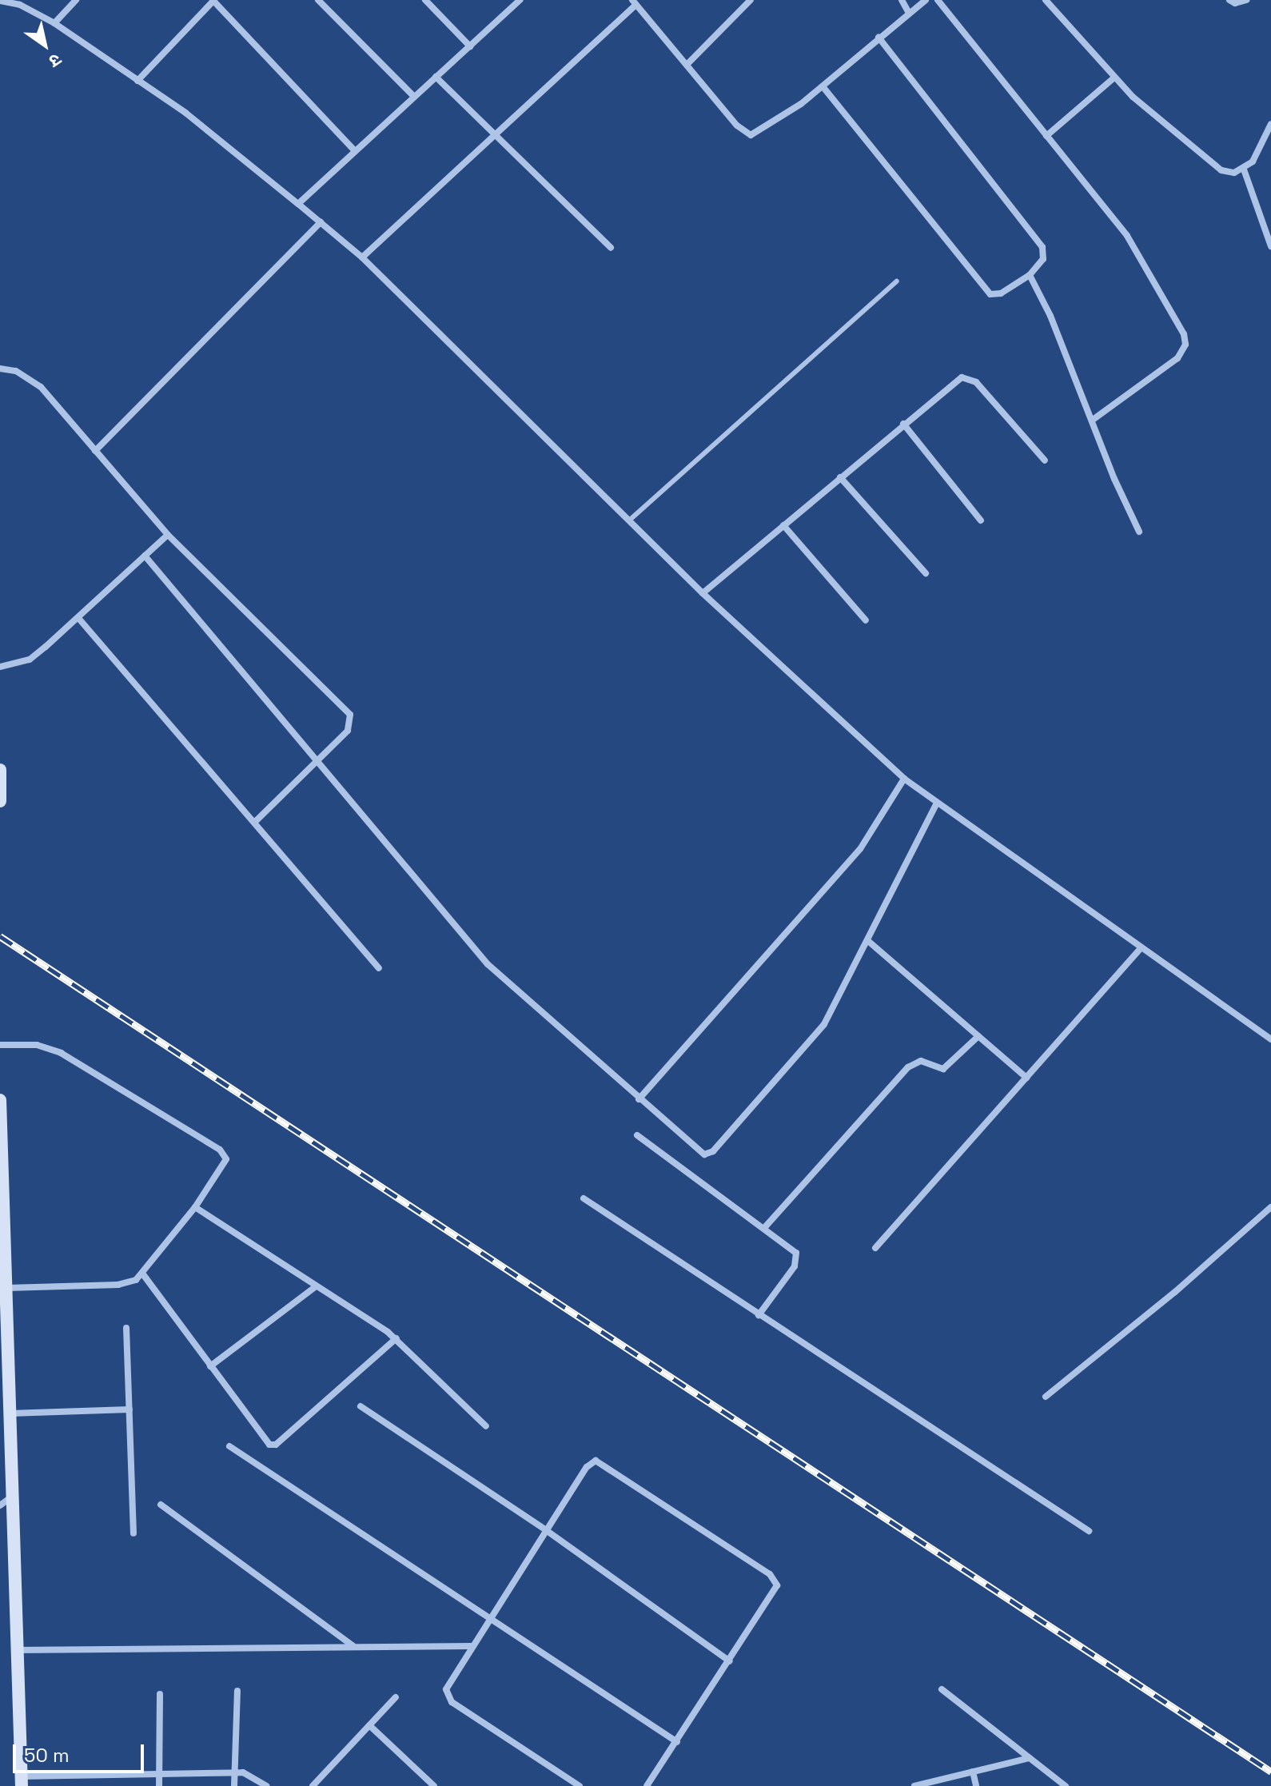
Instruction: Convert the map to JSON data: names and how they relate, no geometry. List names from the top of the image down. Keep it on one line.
{"scale_bar":"50 m","north":"bottom right"}
